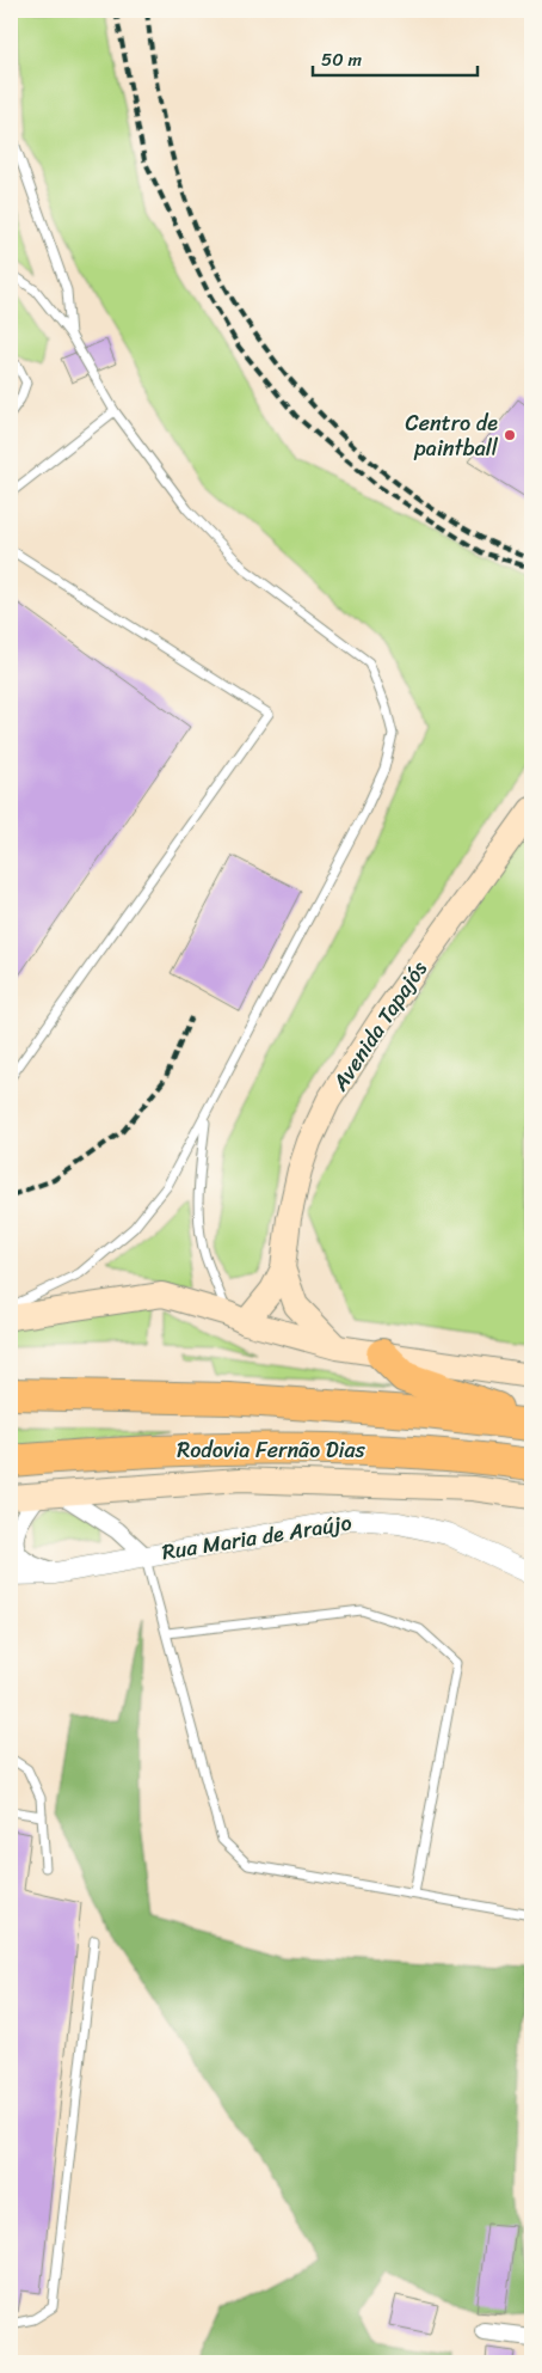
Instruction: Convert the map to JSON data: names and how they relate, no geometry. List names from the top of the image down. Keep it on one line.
{"streets":{"highway":["Rodovia Fernão Dias"],"main road":["Avenida Tapajós"],"street":["Rua Maria de Araújo"]},"places":["Centro de paintball"],"scale_bar":"50 m"}
